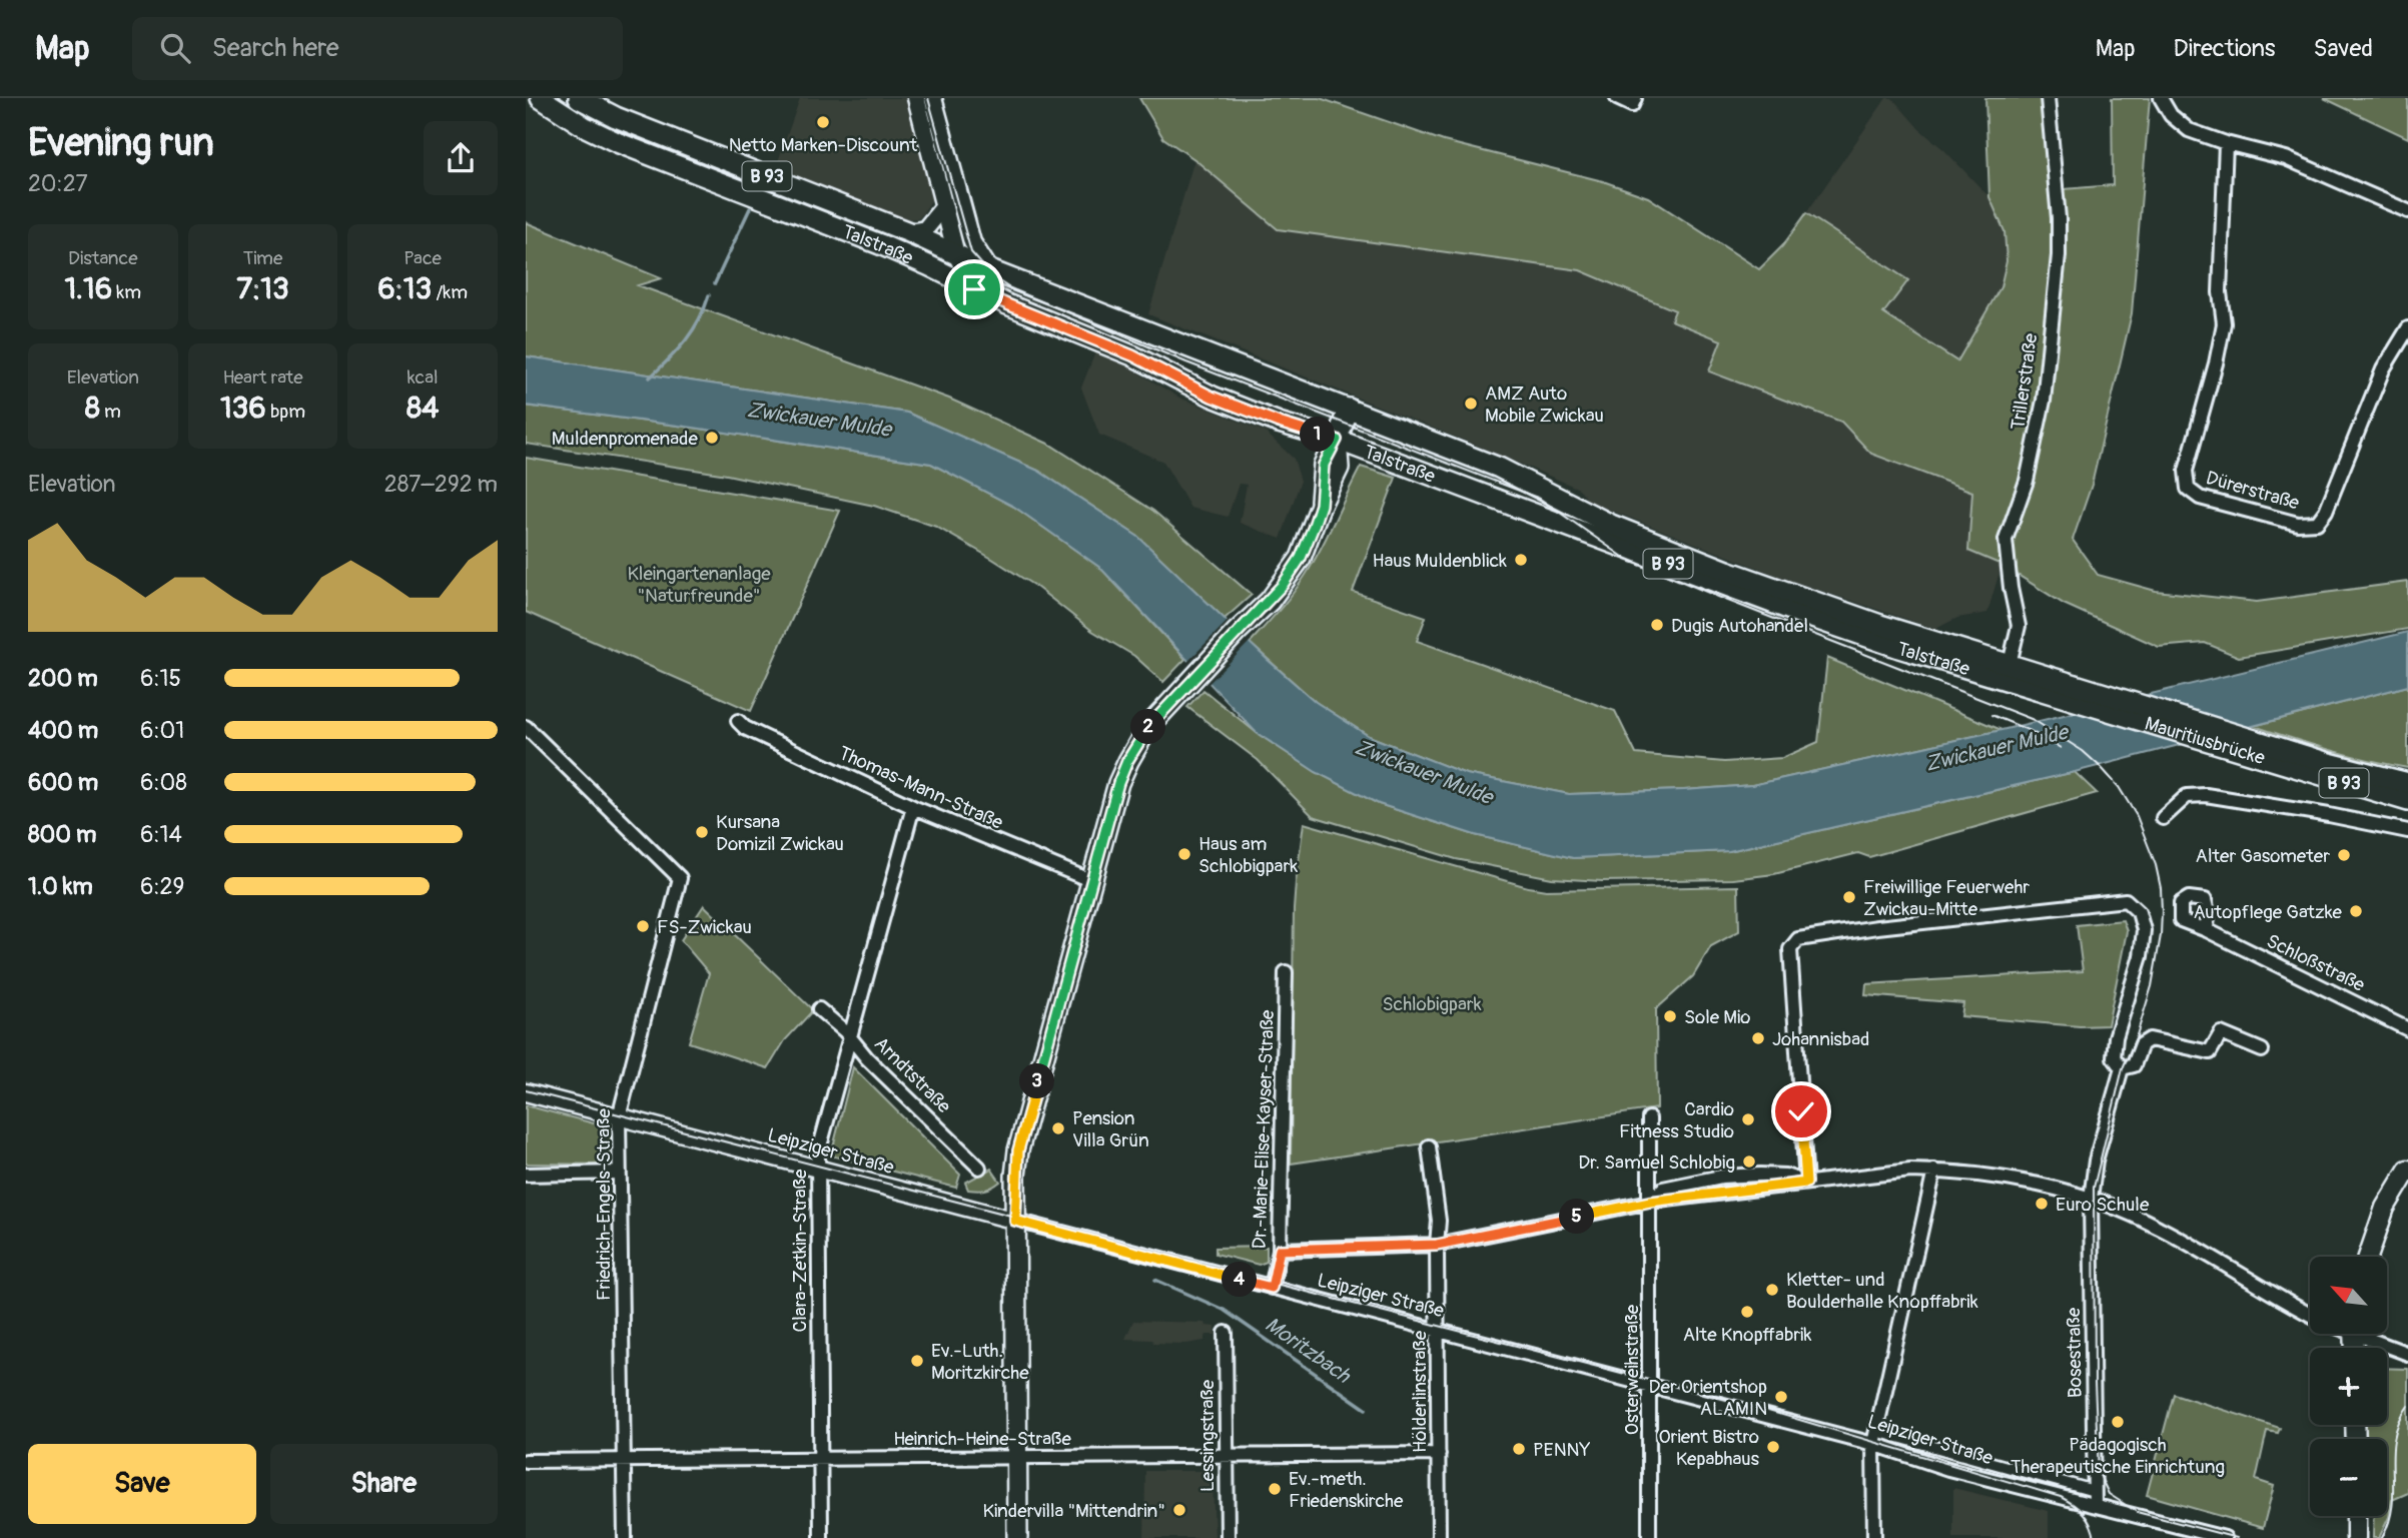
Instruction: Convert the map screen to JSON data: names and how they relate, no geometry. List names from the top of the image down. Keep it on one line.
{"streets":{"main road":["B 93","Talstraße","Mauritiusbrücke"],"street":["Trillerstraße","Dürerstraße","Thomas-Mann-Straße","Schloßstraße","Arndtstraße","Dr.-Marie-Elise-Kayser-Straße","Leipziger Straße","Friedrich-Engels-Straße","Clara-Zetkin-Straße","Bosestraße","Osterweihstraße","Hölderlinstraße","Lessingstraße","Heinrich-Heine-Straße"]},"crossings":[["Talstraße","Trillerstraße"],["Talstraße","Mauritiusbrücke"],["Trillerstraße","Mauritiusbrücke"],["Thomas-Mann-Straße","Clara-Zetkin-Straße"],["Arndtstraße","Clara-Zetkin-Straße"],["Dr.-Marie-Elise-Kayser-Straße","Leipziger Straße"],["Leipziger Straße","Friedrich-Engels-Straße"],["Leipziger Straße","Clara-Zetkin-Straße"],["Leipziger Straße","Bosestraße"],["Leipziger Straße","Osterweihstraße"],["Leipziger Straße","Hölderlinstraße"],["Friedrich-Engels-Straße","Heinrich-Heine-Straße"],["Clara-Zetkin-Straße","Heinrich-Heine-Straße"],["Hölderlinstraße","Heinrich-Heine-Straße"],["Lessingstraße","Heinrich-Heine-Straße"]],"water":["Zwickauer Mulde","Moritzbach"],"parks":["Kleingartenanlage \"Naturfreunde\"","Schlobigpark"],"places":["Netto Marken-Discount","AMZ Auto Mobile Zwickau","Muldenpromenade","Haus Muldenblick","Dugis Autohandel","Kursana Domizil Zwickau","Haus am Schlobigpark","Alter Gasometer","Freiwillige Feuerwehr Zwickau-Mitte","Autopflege Gatzke","FS-Zwickau","Sole Mio","Johannisbad","Cardio Fitness Studio","Pension Villa Grün","Dr. Samuel Schlobig","Euro Schule","Kletter- und Boulderhalle Knopffabrik","Alte Knopffabrik","Ev.-Luth. Moritzkirche","Der Orientshop ALAMIN","Pädagogisch Therapeutische Einrichtung","Orient Bistro Kepabhaus","PENNY","Ev.-meth. Friedenskirche","Kindervilla \"Mittendrin\""],"north":"top left","page":{"header":"Map","search":"Search here","nav":["Map","Directions","Saved"],"heading":["Evening run","20:27"],"stats":[["Distance","1.16 km"],["Time","7:13"],["Pace","6:13 /km"],["Elevation","8 m"],["Heart rate","136 bpm"],["kcal","84"]],"pins":["1","2","3","5","4"],"chart":["Elevation","287–292 m"],"list":[{"name":"200 m","note":"6:15"},{"name":"400 m","note":"6:01"},{"name":"600 m","note":"6:08"},{"name":"800 m","note":"6:14"},{"name":"1.0 km","note":"6:29"}],"map_buttons":["+","−"],"buttons":["Save","Share"]}}
